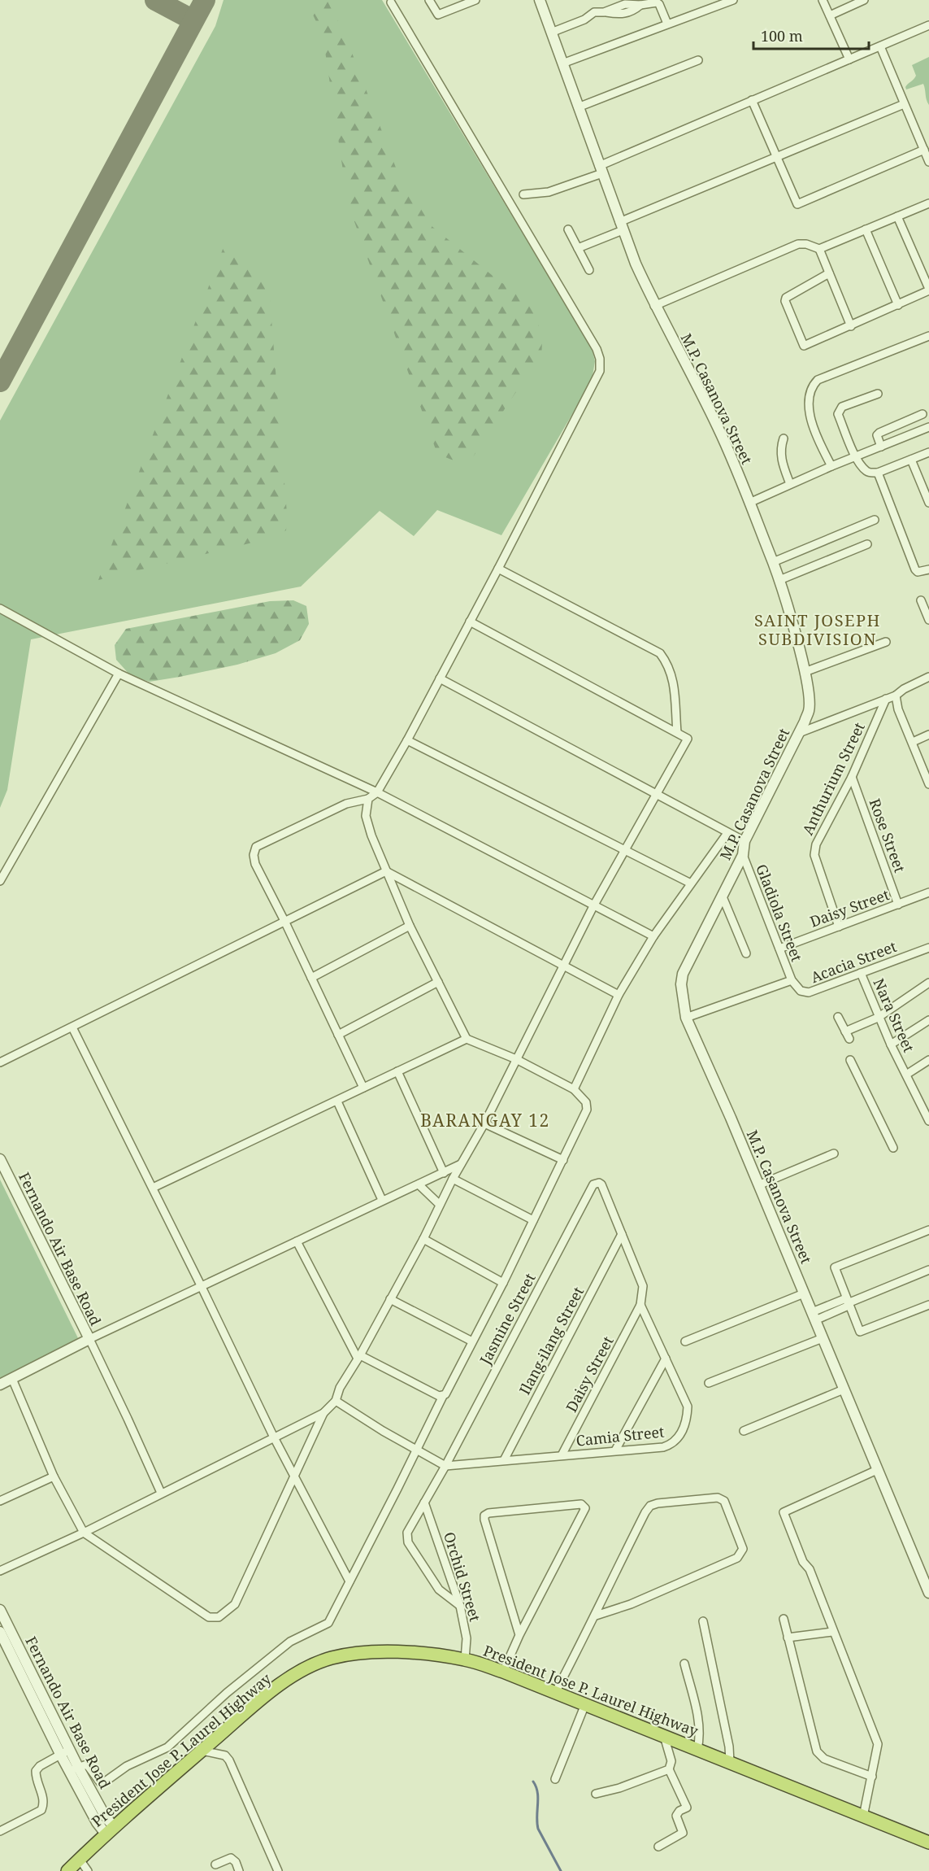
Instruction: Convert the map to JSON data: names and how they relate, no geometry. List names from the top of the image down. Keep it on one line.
{"streets":{"highway":["President Jose P. Laurel Highway"],"street":["M.P. Casanova Street","Anthurium Street","Rose Street","Daisy Street","Gladiola Street","Acacia Street","Nara Street","Fernando Air Base Road","Jasmine Street","Ilang-ilang Street","Camia Street","Orchid Street"]},"crossings":[["M.P. Casanova Street","Gladiola Street"],["Anthurium Street","Rose Street"],["Anthurium Street","Daisy Street"],["Rose Street","Daisy Street"],["Daisy Street","Gladiola Street"],["Daisy Street","Camia Street"],["Gladiola Street","Acacia Street"],["Acacia Street","Nara Street"],["Fernando Air Base Road","President Jose P. Laurel Highway"],["Jasmine Street","Ilang-ilang Street"],["Jasmine Street","Camia Street"],["Jasmine Street","Orchid Street"],["Ilang-ilang Street","Camia Street"],["Orchid Street","President Jose P. Laurel Highway"]],"districts":["SAINT JOSEPH SUBDIVISION","BARANGAY 12"],"scale_bar":"100 m"}
